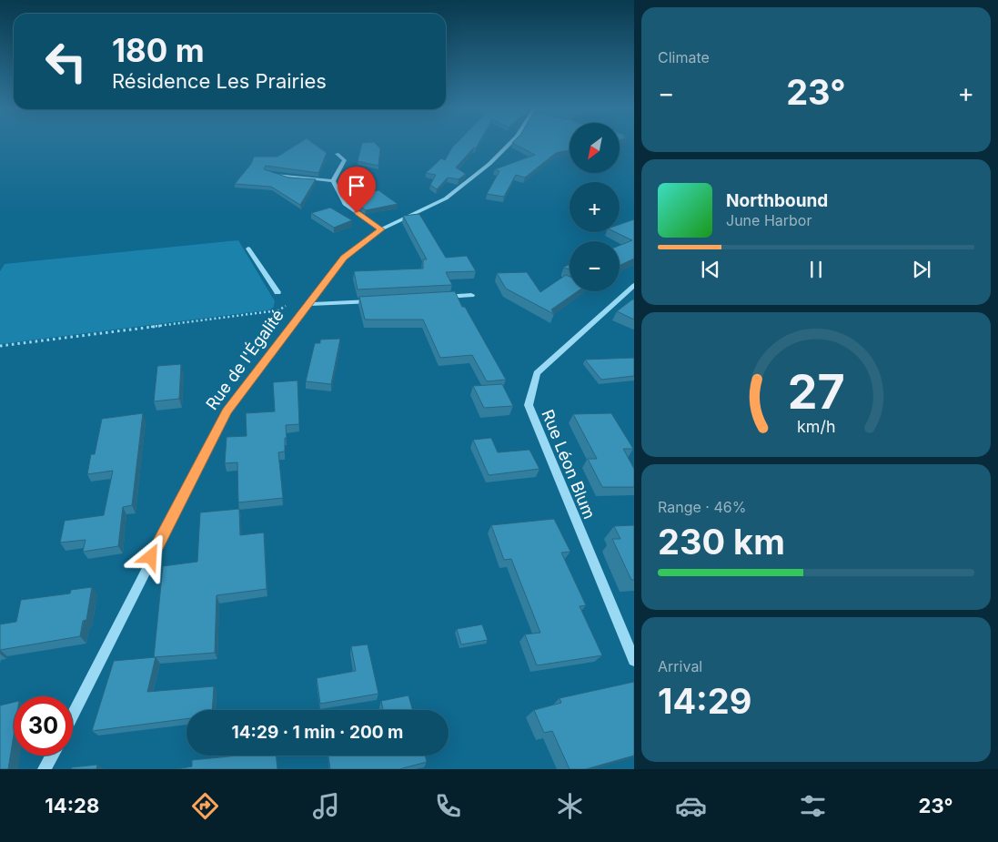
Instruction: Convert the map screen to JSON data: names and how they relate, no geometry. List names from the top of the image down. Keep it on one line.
{"streets":{"street":["Rue de l'Égalité","Rue Léon Blum"]},"north":"bottom left","page":{"tile":["Climate",["Range · 46%","230 km"],["Arrival","14:29"]],"turn":["180 m","Résidence Les Prairies"],"heat":["−","23°","+"],"map_buttons":["+","−"],"song":["Northbound","June Harbor"],"limit":"30","trip":"14:29 · 1 min · 200 m","tabs":["14:28","23°"],"gauge":["27","km/h"]}}
